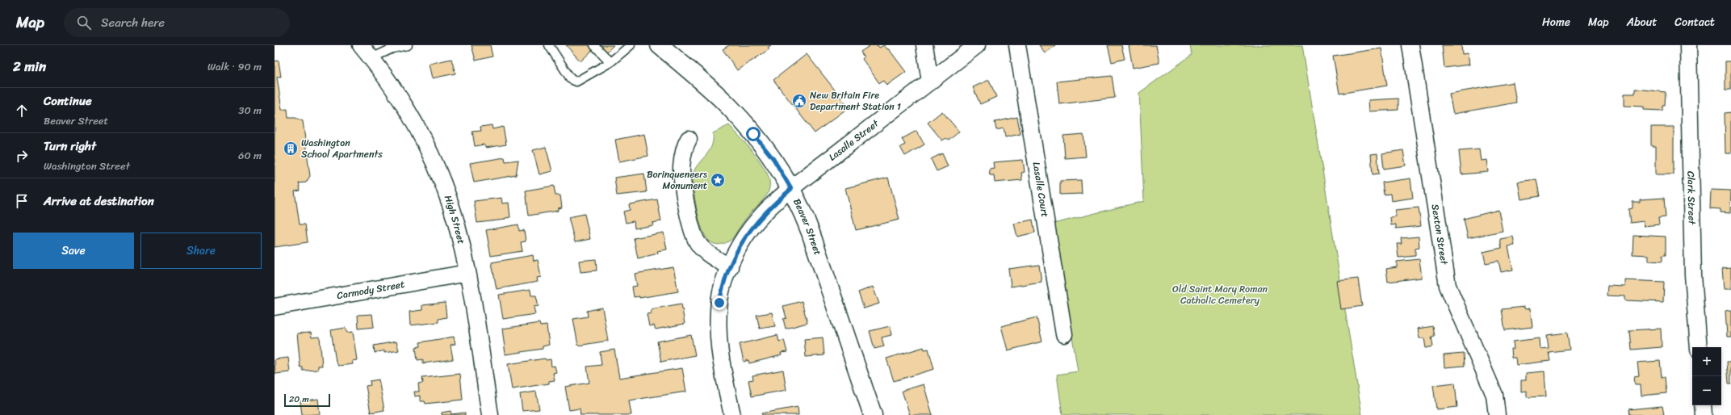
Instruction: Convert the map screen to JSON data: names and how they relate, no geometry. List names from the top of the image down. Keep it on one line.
{"streets":{"main road":["Beaver Street"],"street":["Lasalle Street","Lasalle Court","Clark Street","High Street","Sexton Street","Carmody Street"]},"crossings":[["Lasalle Street","Beaver Street"],["High Street","Carmody Street"]],"parks":["Old Saint Mary Roman Catholic Cemetery"],"places":{"public building":["New Britain Fire Department Station 1"],"building":["Washington School Apartments"],"place":["Borinqueneers Monument"]},"scale_bar":"20 m","page":{"header":"Map","search":"Search here","nav":["Home","Map","About","Contact"],"heading":["2 min","Walk · 90 m"],"list":[["Continue","Beaver Street","30 m"],["Turn right","Washington Street","60 m"],"Arrive at destination"],"buttons":["Save","Share"],"map_buttons":["+","−"],"scale":"20 m"}}
